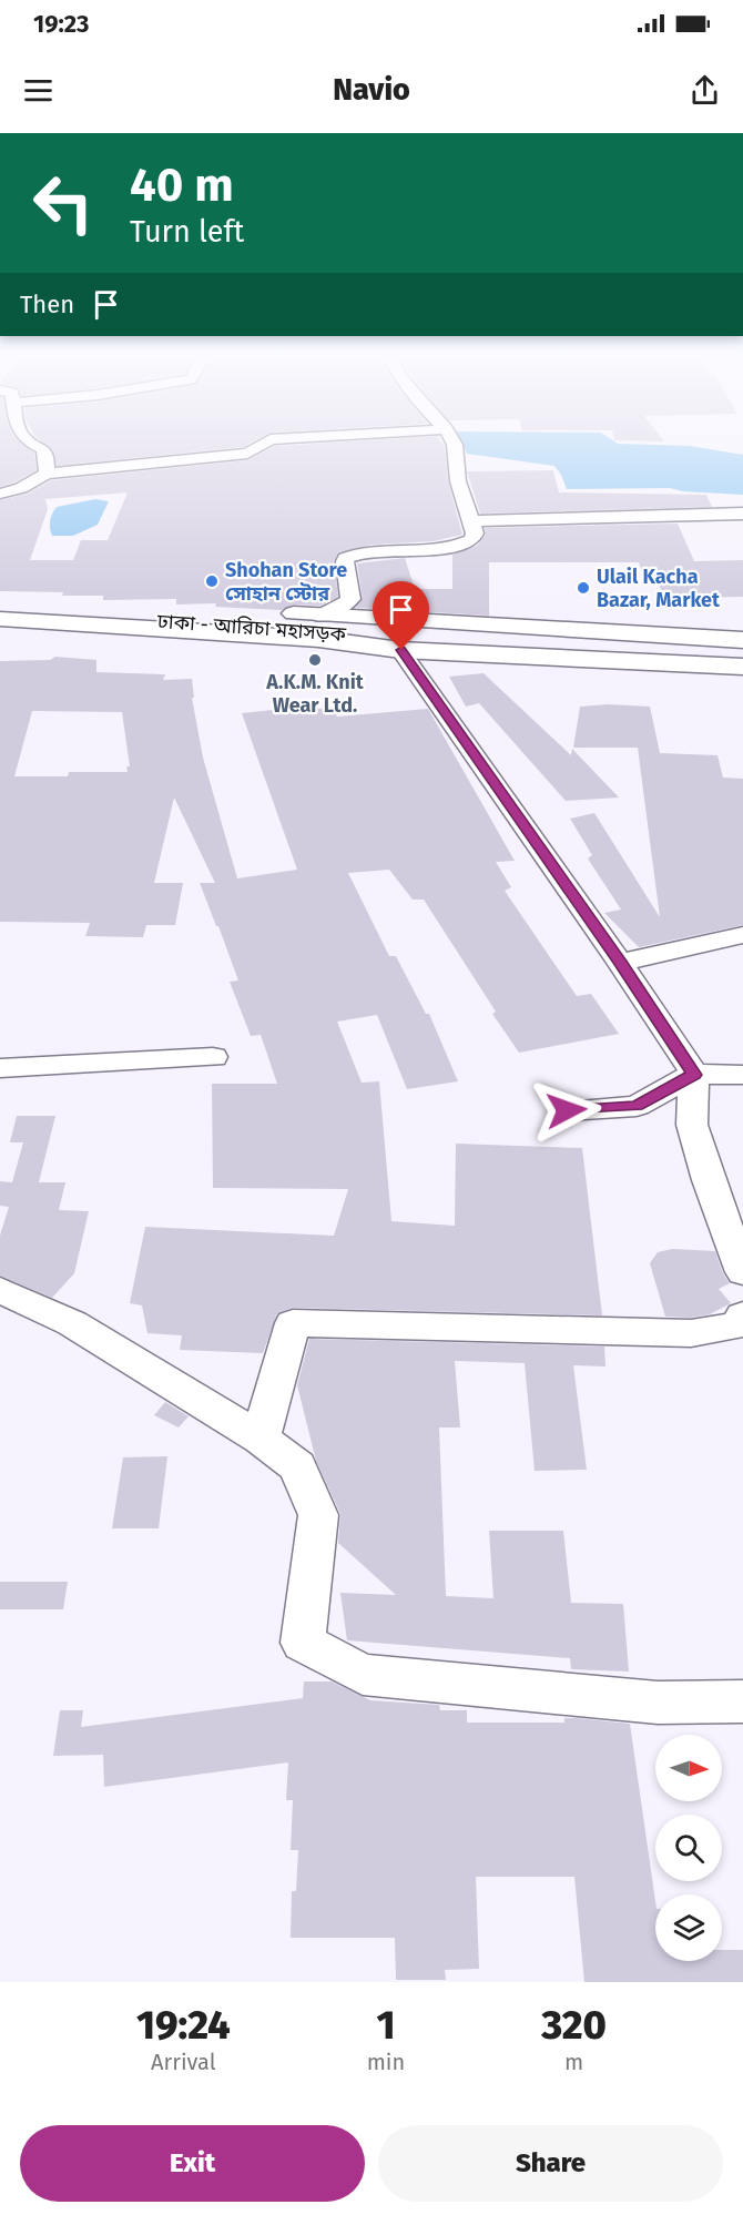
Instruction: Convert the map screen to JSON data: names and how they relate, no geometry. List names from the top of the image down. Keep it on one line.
{"streets":{"highway":["ঢাকা - আরিচা মহাসড়ক"]},"places":["Shohan Store সোহান স্টোর","Ulail Kacha Bazar, Market","A.K.M. Knit Wear Ltd."],"north":"right","page":{"status":"19:23","header":"Navio","turn":["40 m","Turn left"],"then":"Then","eta":["19:24","Arrival","1","min","320","m"],"buttons":["Exit","Share"]}}
